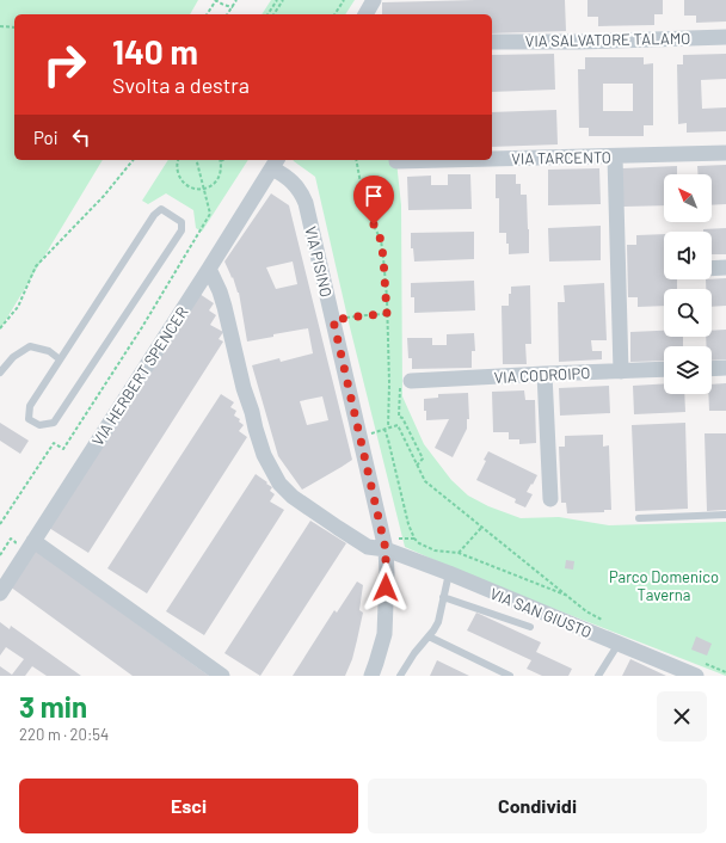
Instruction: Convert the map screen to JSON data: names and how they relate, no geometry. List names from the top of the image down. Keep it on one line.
{"streets":{"street":["VIA SALVATORE TALAMO","VIA TARCENTO","VIA PISINO","VIA CODROIPO","VIA HERBERT SPENCER","VIA SAN GIUSTO"]},"crossings":[["VIA PISINO","VIA HERBERT SPENCER"],["VIA PISINO","VIA SAN GIUSTO"],["VIA HERBERT SPENCER","VIA SAN GIUSTO"]],"parks":["Parco Domenico Taverna"],"north":"top left","page":{"turn":["140 m","Svolta a destra"],"then":"Poi","heading":["3 min","220 m · 20:54"],"buttons":["Esci","Condividi"]}}
